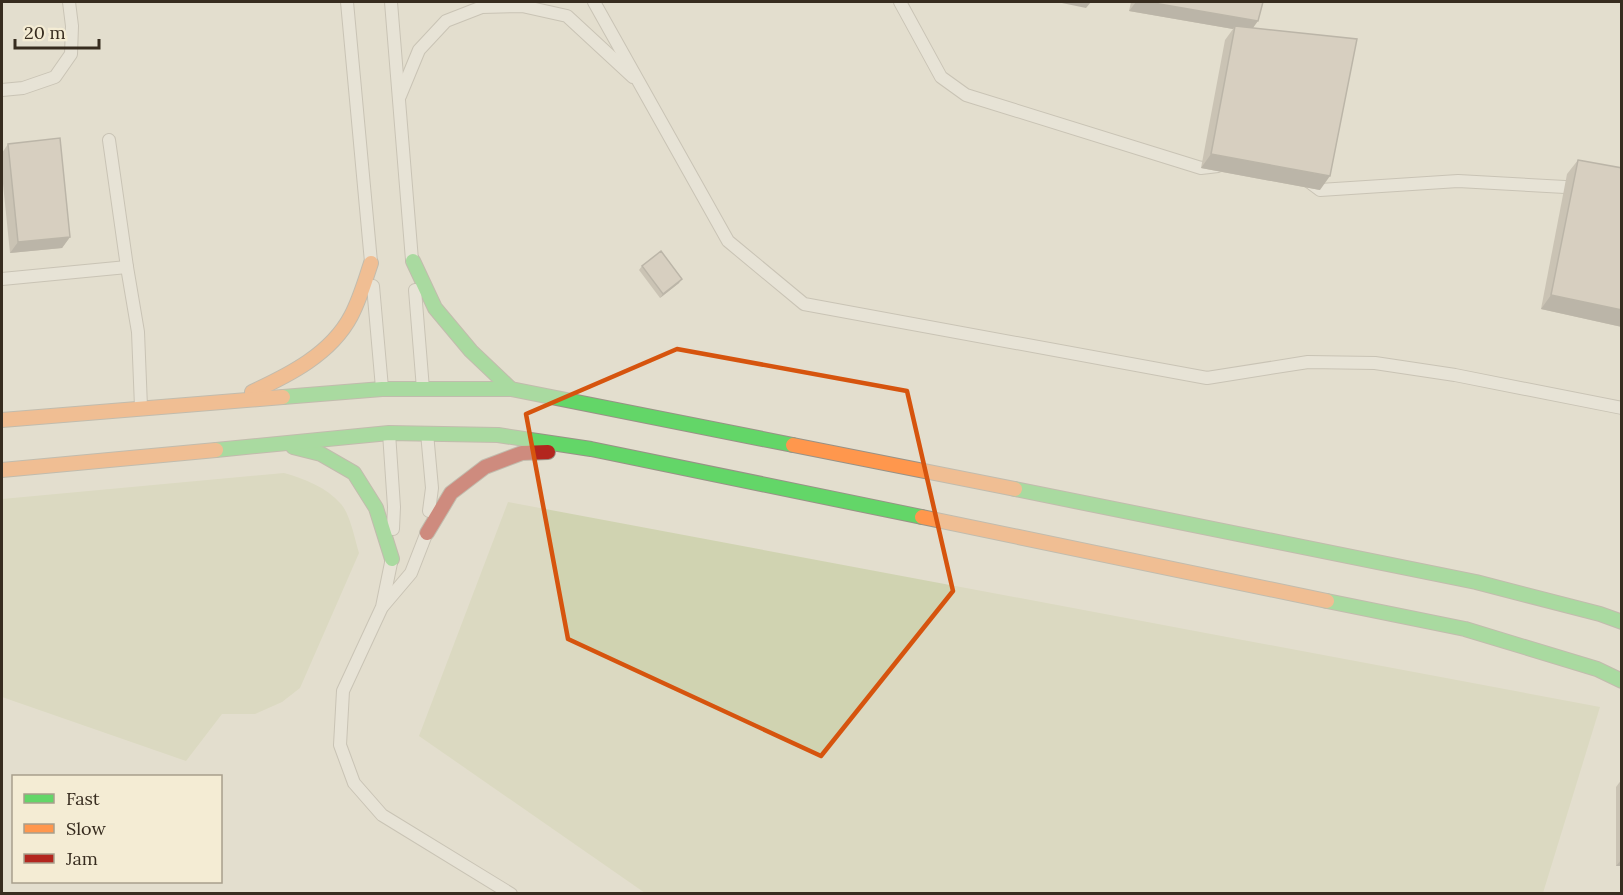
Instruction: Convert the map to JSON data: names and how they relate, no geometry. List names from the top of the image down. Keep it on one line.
{"legend":["Fast","Slow","Jam"],"scale_bar":"20 m"}
